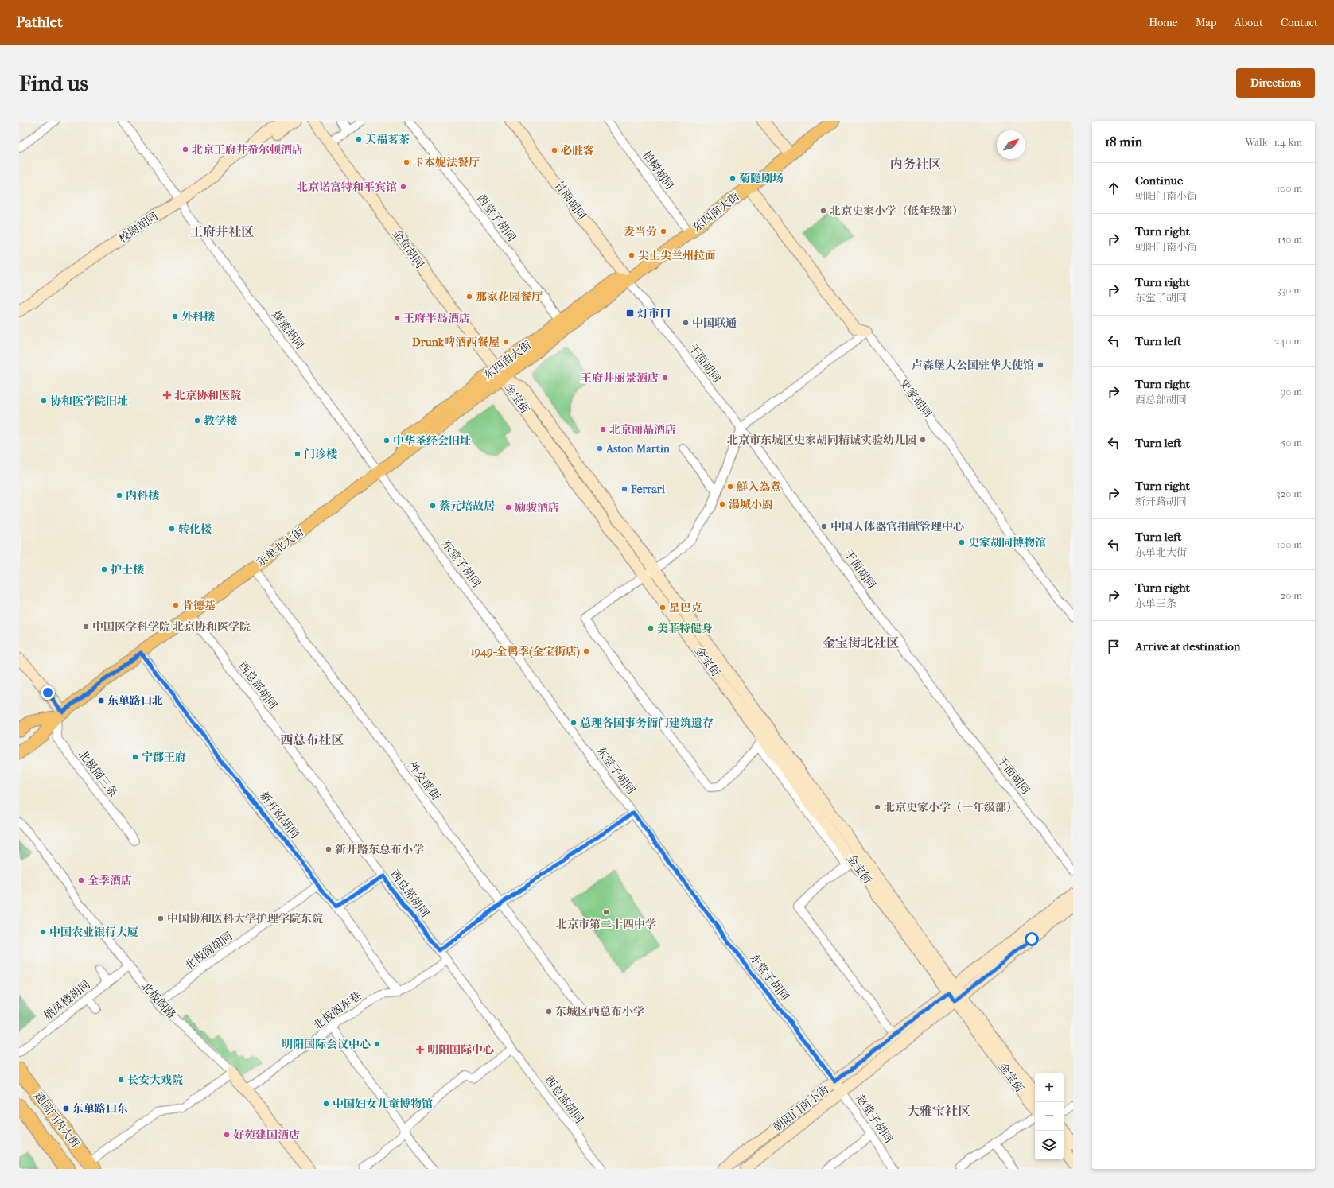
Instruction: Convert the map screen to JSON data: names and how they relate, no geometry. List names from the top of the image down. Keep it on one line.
{"streets":{"highway":["建国门内大街"],"main road":["甘雨胡同","东四南大街","校尉胡同","金鱼胡同","金宝街","东单北大街","北极阁路","朝阳门南小街"],"street":["柏树胡同","西堂子胡同","煤渣胡同","干面胡同","史家胡同","东堂子胡同","西总部胡同","北极阁三条","外交部街","新开路胡同","北极阁胡同","栖凤楼胡同","北极阁东巷","赵堂子胡同"]},"crossings":[["柏树胡同","东四南大街"],["甘雨胡同","东四南大街"],["甘雨胡同","干面胡同"],["东四南大街","西堂子胡同"],["东四南大街","金鱼胡同"],["东四南大街","干面胡同"],["东四南大街","金宝街"],["东四南大街","东单北大街"],["校尉胡同","煤渣胡同"],["金鱼胡同","金宝街"],["金鱼胡同","东单北大街"],["煤渣胡同","东单北大街"],["煤渣胡同","东堂子胡同"],["金宝街","东单北大街"],["金宝街","朝阳门南小街"],["东单北大街","东堂子胡同"],["东单北大街","西总部胡同"],["东单北大街","北极阁三条"],["东单北大街","外交部街"],["东单北大街","新开路胡同"],["东堂子胡同","朝阳门南小街"],["东堂子胡同","赵堂子胡同"],["西总部胡同","北极阁东巷"],["新开路胡同","北极阁胡同"],["新开路胡同","北极阁东巷"],["北极阁胡同","北极阁路"],["栖凤楼胡同","北极阁路"],["北极阁路","北极阁东巷"],["朝阳门南小街","赵堂子胡同"]],"districts":["内务社区","王府井社区","金宝街北社区","西总布社区","大雅宝社区"],"places":{"other":["天福茗茶","北京王府井希尔顿酒店","必胜客","卡本妮法餐厅","菊隐剧场","北京诺富特和平宾馆","北京史家小学（低年级部）","麦当劳","尖上尖兰州拉面","那家花园餐厅","外科楼","王府半岛酒店","中国联通","Drunk啤酒西餐屋","卢森堡大公国驻华大使馆","王府井丽景酒店","协和医学院旧址","教学楼","北京丽晶酒店","北京市东城区史家胡同精诚实验幼儿园","中华圣经会旧址","Aston Martin","门诊楼","鮮入為煮","Ferrari","内科楼","湯城小廚","蔡元培故居","励骏酒店","中国人体器官捐献管理中心","转化楼","史家胡同博物馆","护士楼","肯德基","星巴克","中国医学科学院 北京协和医学院","美菲特健身","1949-全鸭季(金宝街店)","总理各国事务衙门建筑遗存","宁郡王府","北京史家小学（一年级部）","新开路东总布小学","全季酒店","北京市第二十四中学","中国协和医科大学护理学院东院","中国农业银行大厦","东城区西总布小学","明阳国际会议中心","长安大戏院","中国妇女儿童博物馆","好苑建国酒店"],"transit":["灯市口","东单路口北","东单路口东"],"health":["北京协和医院","明阳国际中心"]},"north":"top right","page":{"header":"Pathlet","nav":["Home","Map","About","Contact"],"buttons":"Directions","title":"Find us","heading":["18 min","Walk · 1.4 km"],"list":[["Continue","朝阳门南小街","100 m"],["Turn right","朝阳门南小街","150 m"],["Turn right","东堂子胡同","330 m"],["Turn left","240 m"],["Turn right","西总部胡同","90 m"],["Turn left","50 m"],["Turn right","新开路胡同","320 m"],["Turn left","东单北大街","100 m"],["Turn right","东单三条","20 m"],"Arrive at destination"],"map_buttons":["+","−"]}}
